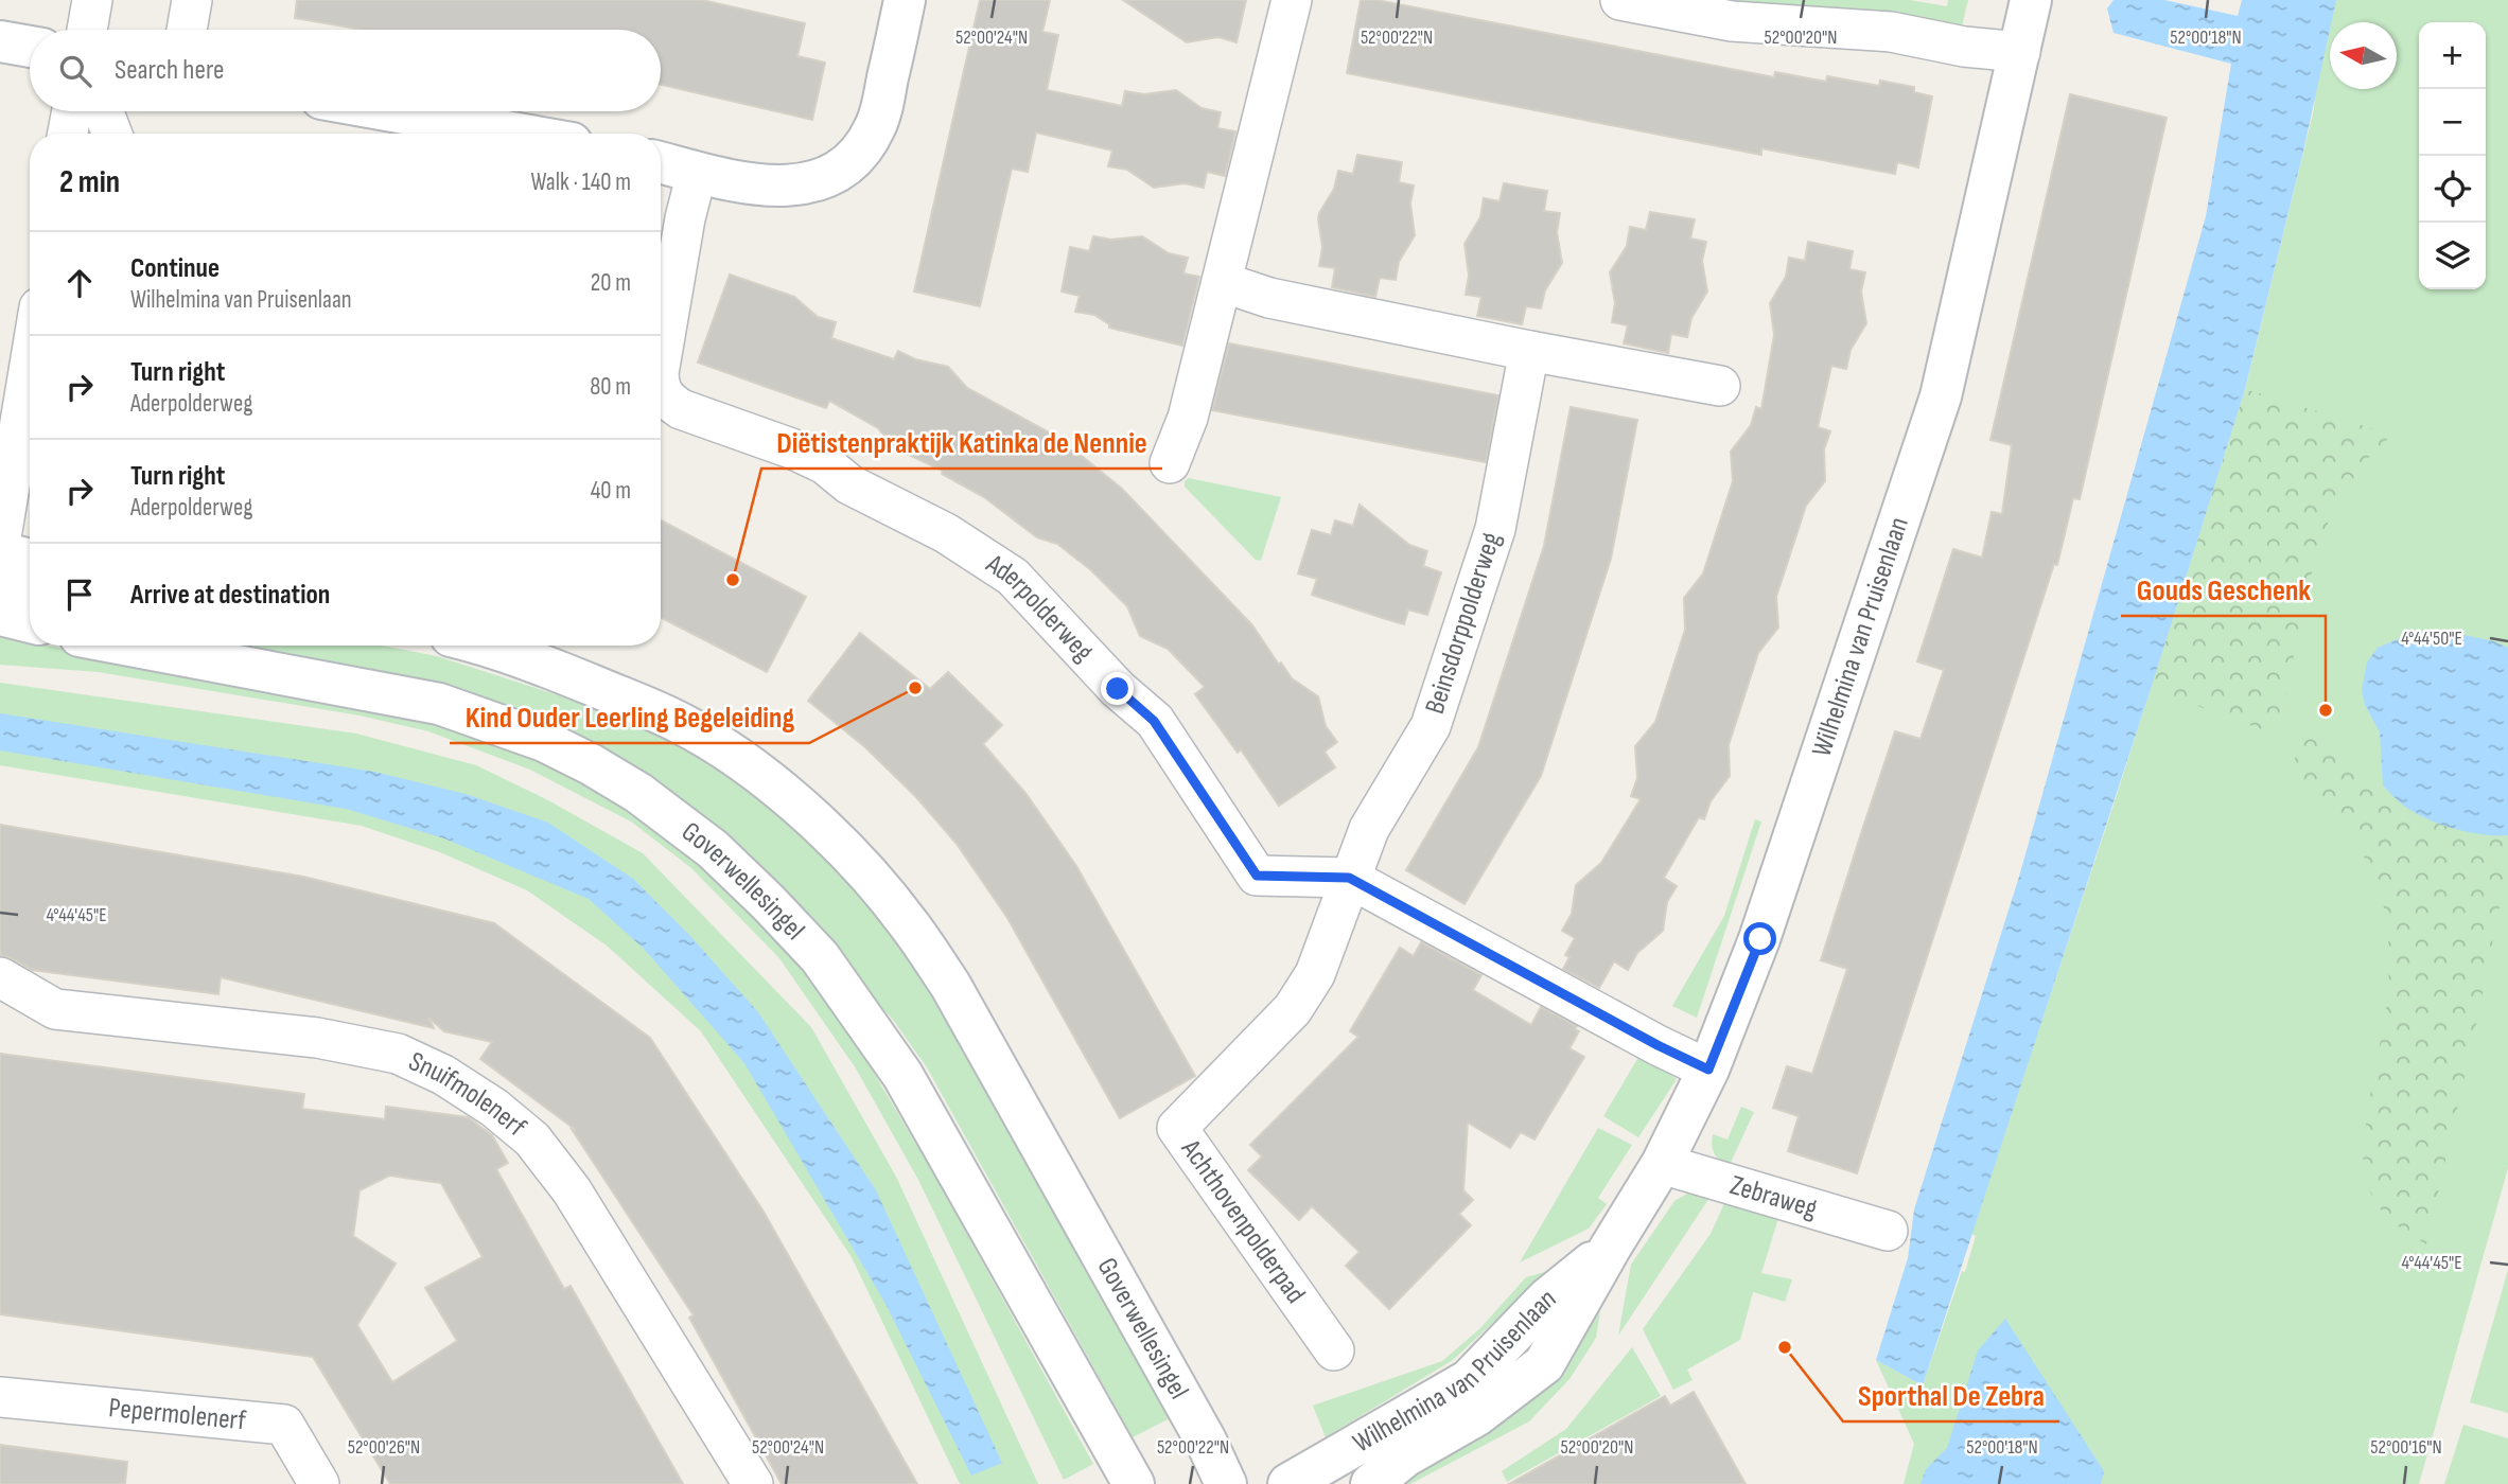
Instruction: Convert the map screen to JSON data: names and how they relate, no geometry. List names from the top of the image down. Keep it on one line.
{"streets":{"street":["Aderpolderweg","Beinsdorppolderweg","Wilhelmina van Pruisenlaan","Goverwellesingel","Snuifmolenerf","Zebraweg","Achthovenpolderpad","Pepermolenerf"]},"crossings":[["Aderpolderweg","Beinsdorppolderweg"],["Aderpolderweg","Wilhelmina van Pruisenlaan"],["Aderpolderweg","Achthovenpolderpad"],["Beinsdorppolderweg","Achthovenpolderpad"],["Wilhelmina van Pruisenlaan","Zebraweg"]],"places":["Diëtistenpraktijk Katinka de Nennie","Kind Ouder Leerling Begeleiding","Gouds Geschenk","Sporthal De Zebra"],"north":"left","page":{"map_buttons":["+","−"],"search":"Search here","heading":["2 min","Walk · 140 m"],"list":[["Continue","Wilhelmina van Pruisenlaan","20 m"],["Turn right","Aderpolderweg","80 m"],["Turn right","Aderpolderweg","40 m"],"Arrive at destination"]},"coordinates":["52°00'24\"N","52°00'22\"N","52°00'20\"N","52°00'18\"N","4°44'50\"E","4°44'45\"E","52°00'26\"N","52°00'16\"N"]}
